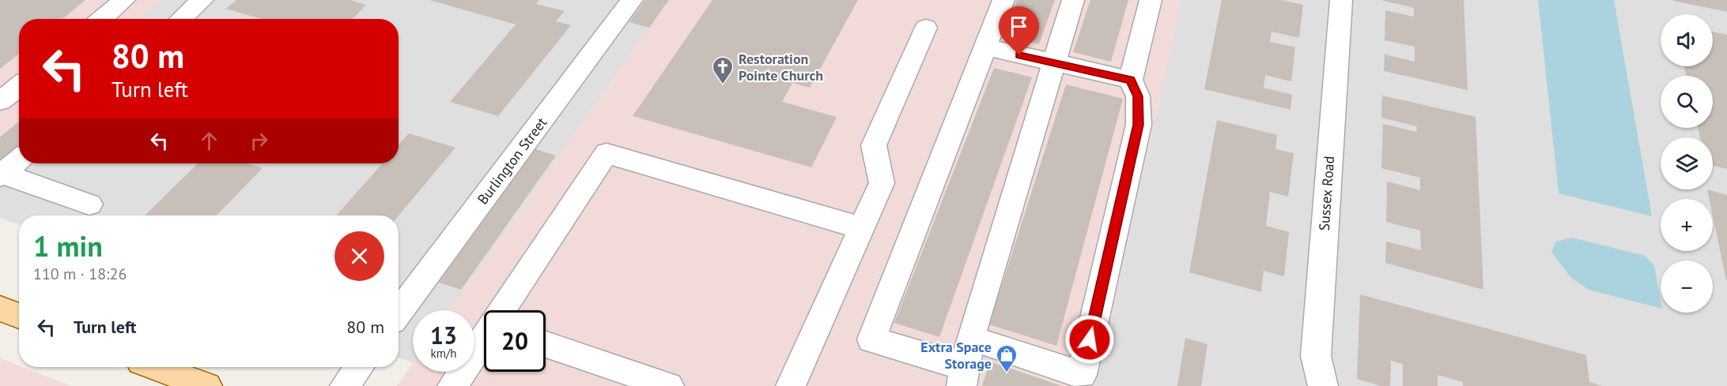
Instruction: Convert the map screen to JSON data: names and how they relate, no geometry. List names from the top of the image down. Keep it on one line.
{"streets":{"street":["Burlington Street","Sussex Road"]},"places":{"church":["Restoration Pointe Church"],"shop":["Extra Space Storage"]},"page":{"map_buttons":["+","−"],"turn":["80 m","Turn left"],"heading":["1 min","110 m · 18:26"],"list":[{"name":"Turn left","value":"80 m"}],"speed":"13 km/h","limit":"20"}}
